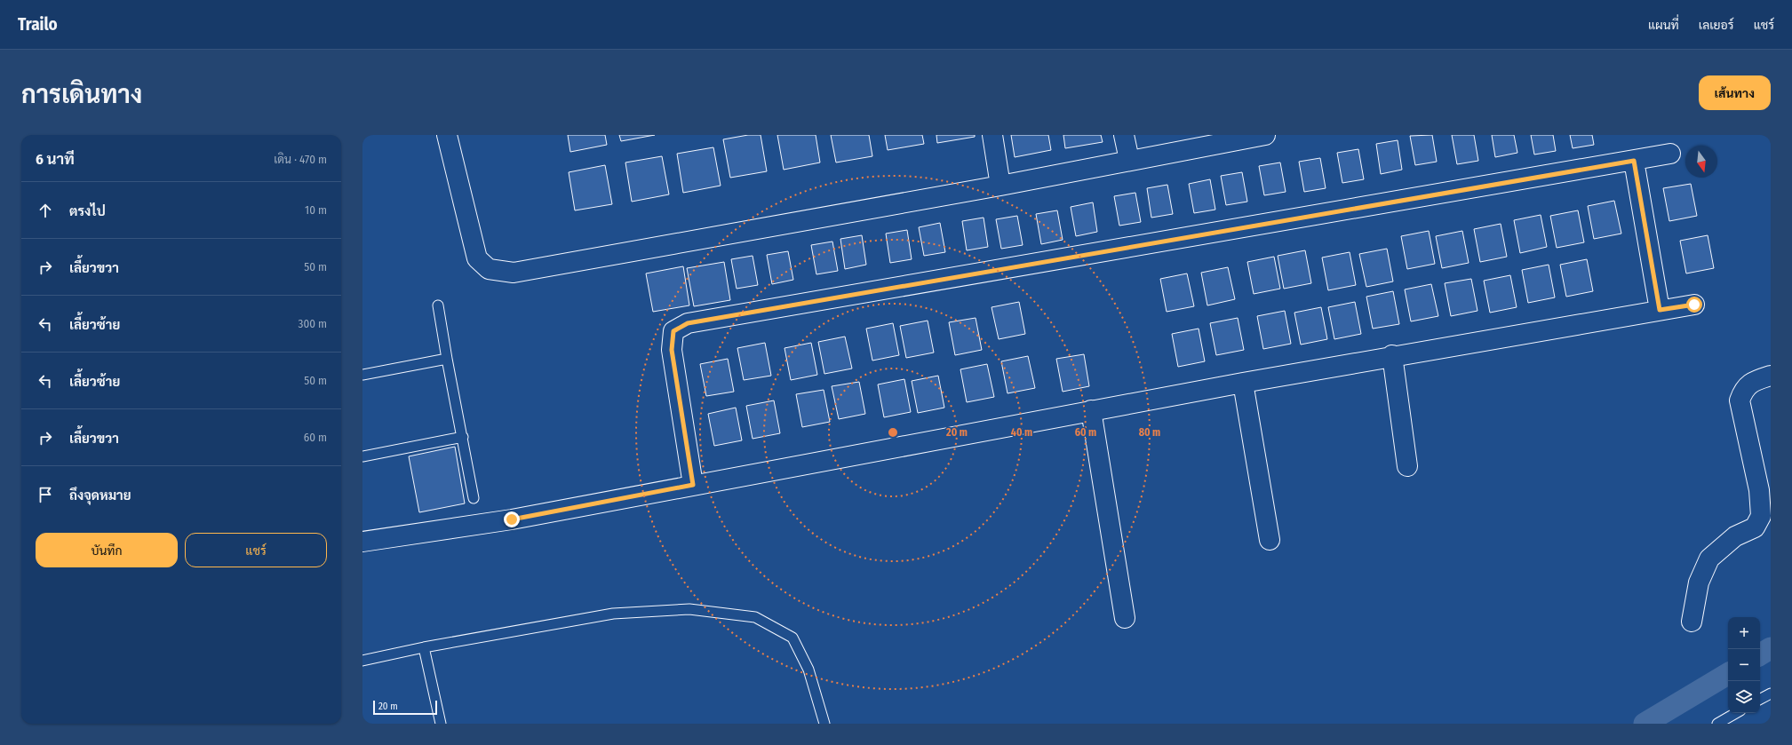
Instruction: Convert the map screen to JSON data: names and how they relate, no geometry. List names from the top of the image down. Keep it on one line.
{"scale_bar":"20 m","north":"bottom","page":{"header":"Trailo","nav":["แผนที่","เลเยอร์","แชร์"],"buttons":["เส้นทาง",["บันทึก","แชร์"]],"title":"การเดินทาง","heading":["6 นาที","เดิน · 470 m"],"list":[["ตรงไป","10 m"],["เลี้ยวขวา","50 m"],["เลี้ยวซ้าย","300 m"],["เลี้ยวซ้าย","50 m"],["เลี้ยวขวา","60 m"],"ถึงจุดหมาย"],"map_buttons":["+","−"],"scale":"20 m"},"rings":["20 m","40 m","60 m","80 m"]}
